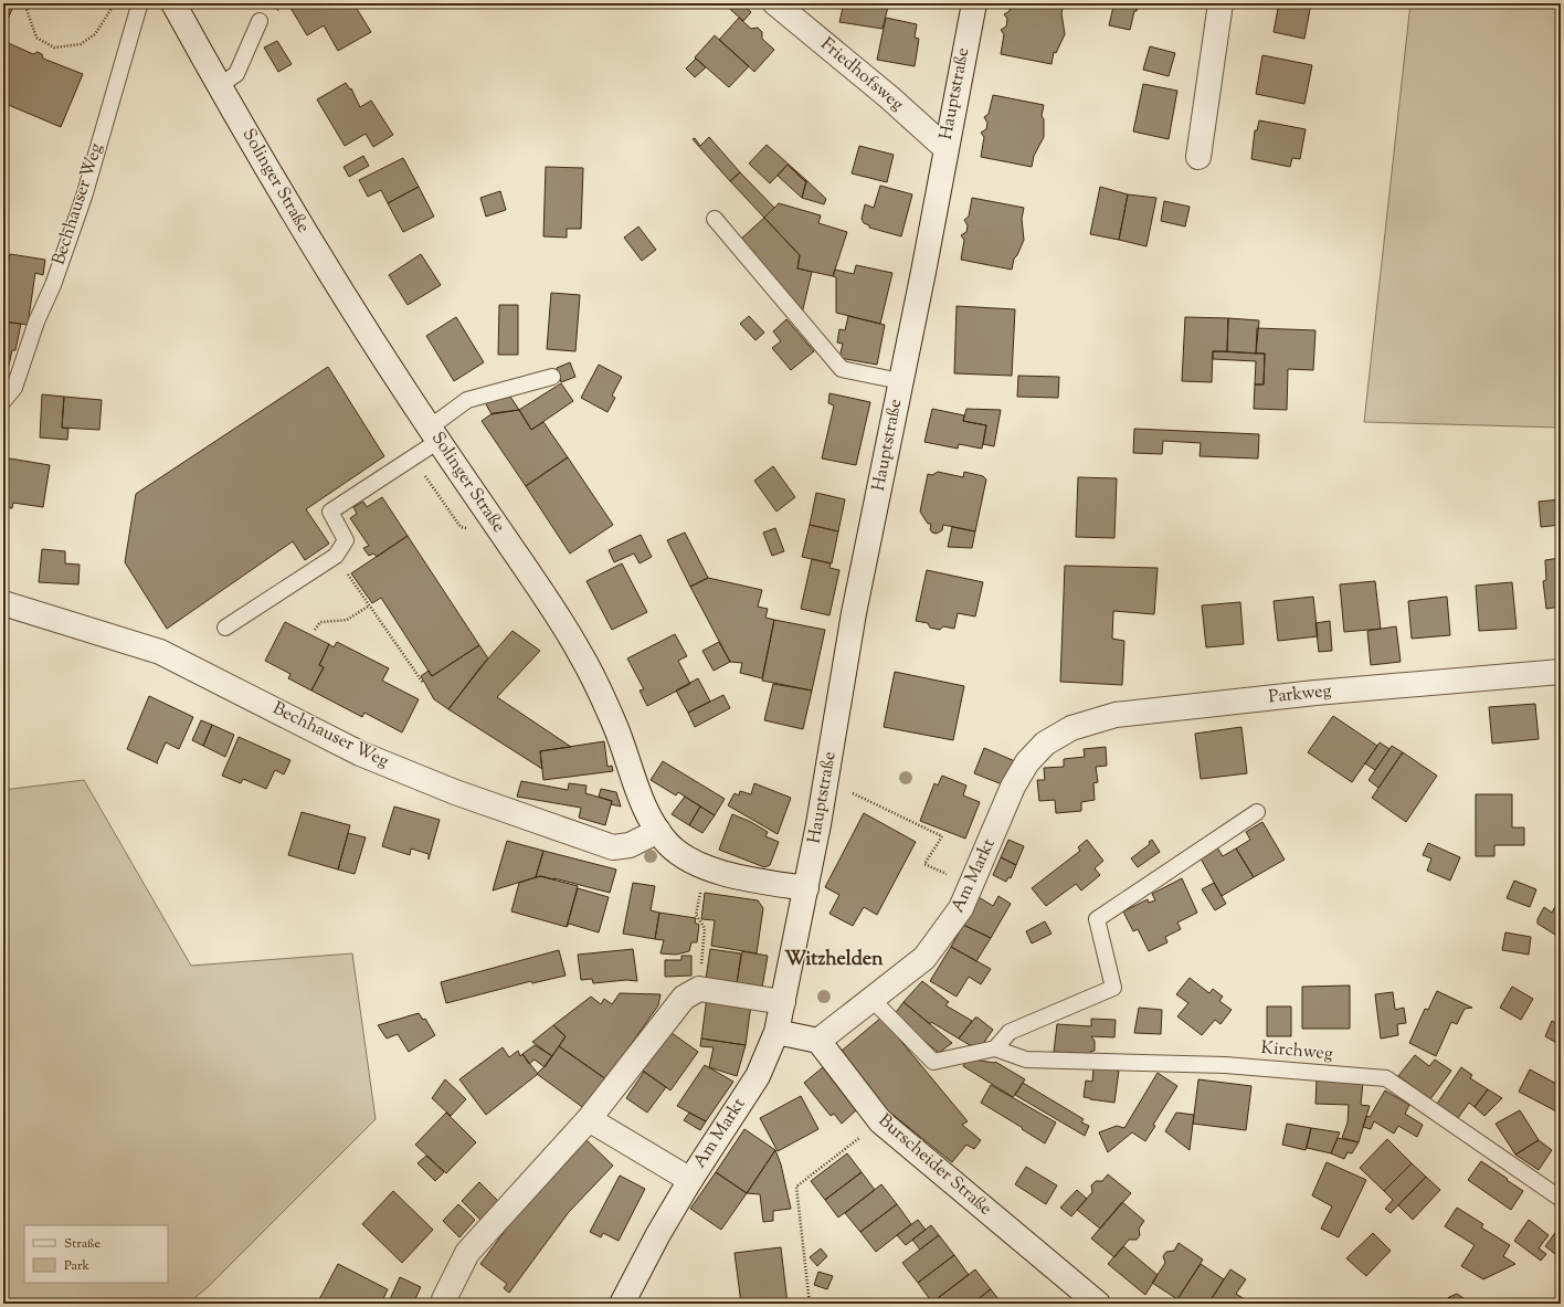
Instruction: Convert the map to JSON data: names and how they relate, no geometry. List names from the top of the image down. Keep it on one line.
{"streets":{"main road":["Friedhofsweg","Hauptstraße","Solinger Straße","Bechhauser Weg","Parkweg","Am Markt","Burscheider Straße"],"lane":["Kirchweg"]},"crossings":[["Friedhofsweg","Hauptstraße"],["Hauptstraße","Solinger Straße"],["Hauptstraße","Am Markt"],["Solinger Straße","Bechhauser Weg"],["Solinger Straße","Am Markt"],["Parkweg","Am Markt"],["Am Markt","Burscheider Straße"]],"districts":["Witzhelden"],"legend":["Straße","Park"]}
